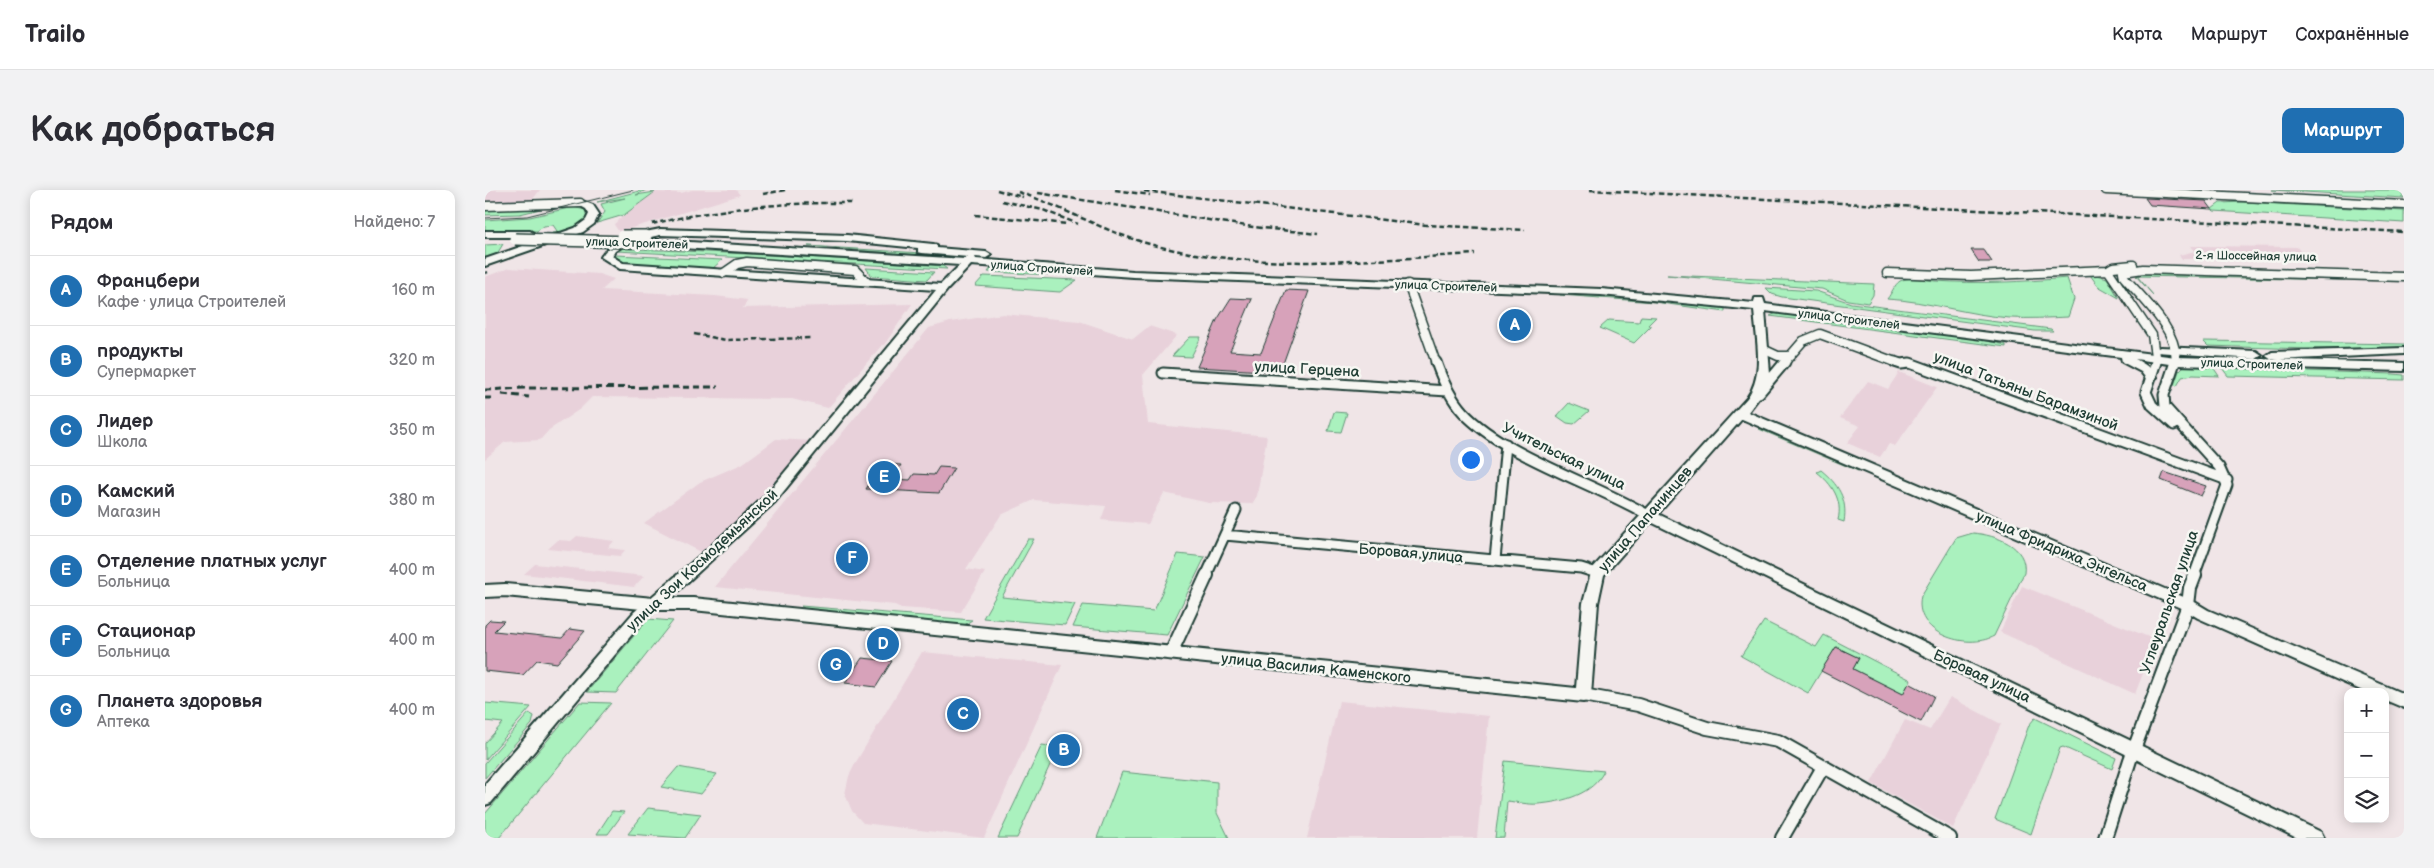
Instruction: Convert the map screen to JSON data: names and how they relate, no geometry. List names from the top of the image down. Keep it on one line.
{"streets":{"main road":["улица Строителей","улица Папанинцев","улица Фридриха Энгельса","Боровая улица","улица Зои Космодемьянской","улица Василия Каменского"],"street":["2-я Шоссейная улица","улица Герцена","улица Татьяны Барамзиной","Учительская улица","Углеуральская улица"]},"crossings":[["улица Строителей","Учительская улица"],["улица Строителей","улица Папанинцев"],["улица Строителей","улица Зои Космодемьянской"],["улица Герцена","Учительская улица"],["улица Татьяны Барамзиной","улица Папанинцев"],["улица Татьяны Барамзиной","Углеуральская улица"],["Учительская улица","улица Папанинцев"],["Учительская улица","Боровая улица"],["улица Папанинцев","улица Фридриха Энгельса"],["улица Папанинцев","Боровая улица"],["улица Папанинцев","улица Василия Каменского"],["улица Фридриха Энгельса","Углеуральская улица"],["Боровая улица","Углеуральская улица"],["улица Зои Космодемьянской","улица Василия Каменского"]],"page":{"header":"Trailo","nav":["Карта","Маршрут","Сохранённые"],"buttons":"Маршрут","title":"Как добраться","heading":["Рядом","Найдено: 7"],"list":[{"mark":"A","name":"Францбери","note":"Кафе · улица Строителей","value":"160 m"},{"mark":"B","name":"продукты","note":"Супермаркет","value":"320 m"},{"mark":"C","name":"Лидер","note":"Школа","value":"350 m"},{"mark":"D","name":"Камский","note":"Магазин","value":"380 m"},{"mark":"E","name":"Отделение платных услуг","note":"Больница","value":"400 m"},{"mark":"F","name":"Стационар","note":"Больница","value":"400 m"},{"mark":"G","name":"Планета здоровья","note":"Аптека","value":"400 m"}],"pins":["A","E","F","D","G","C","B"],"map_buttons":["+","−"]}}
